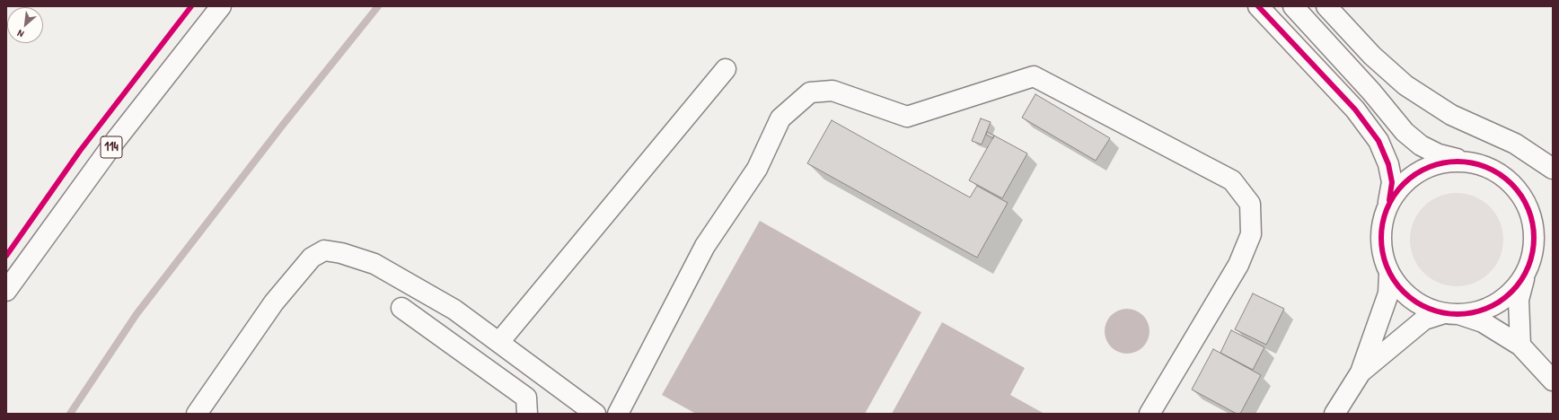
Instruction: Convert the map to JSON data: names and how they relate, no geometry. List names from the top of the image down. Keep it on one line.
{"streets":{"street":["114"]},"north":"bottom left"}
